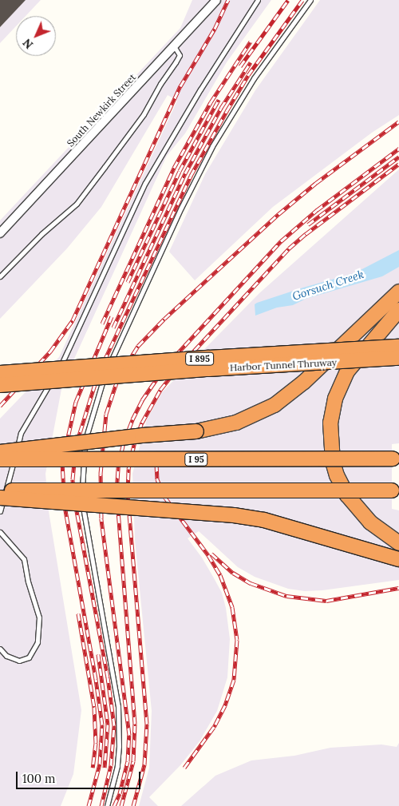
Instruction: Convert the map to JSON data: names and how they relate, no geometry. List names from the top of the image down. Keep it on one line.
{"streets":{"highway":["I 895","Harbor Tunnel Thruway","I 95"],"street":["South Newkirk Street"]},"water":["Gorsuch Creek"],"scale_bar":"100 m","north":"bottom left"}
